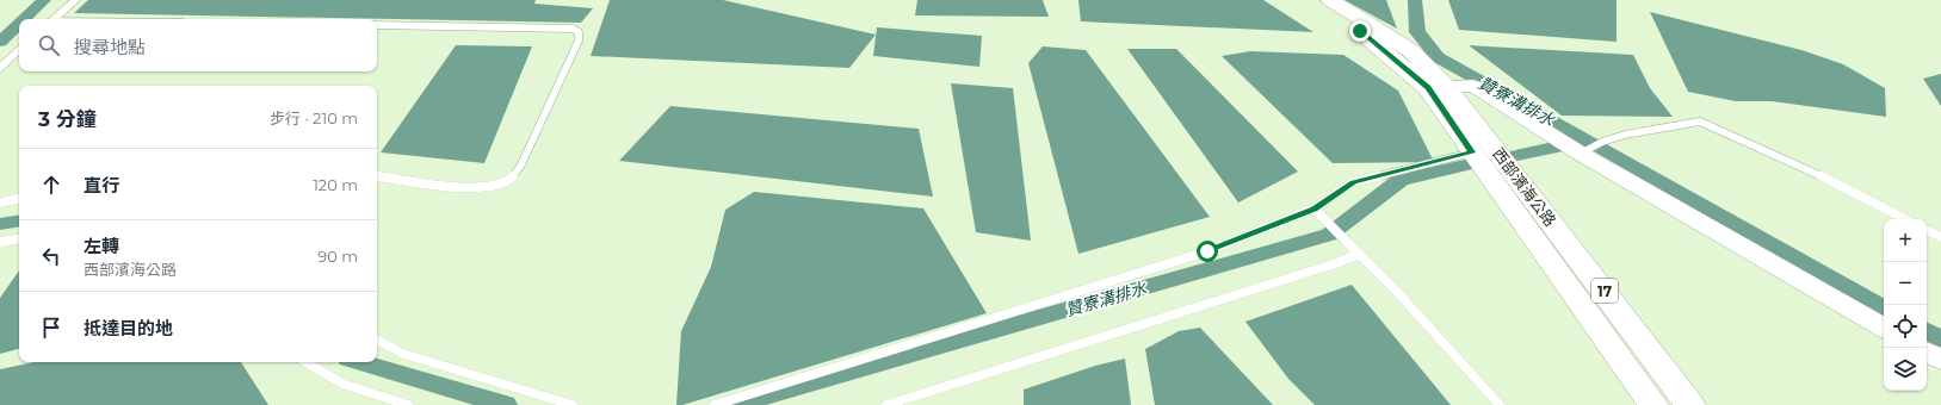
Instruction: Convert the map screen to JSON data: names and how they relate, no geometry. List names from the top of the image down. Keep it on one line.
{"streets":{"main road":["西部濱海公路","17"]},"water":["贊寮溝排水"],"page":{"search":"搜尋地點","heading":["3 分鐘","步行 · 210 m"],"list":[["直行","120 m"],["左轉","西部濱海公路","90 m"],"抵達目的地"],"map_buttons":["+","−"]}}
